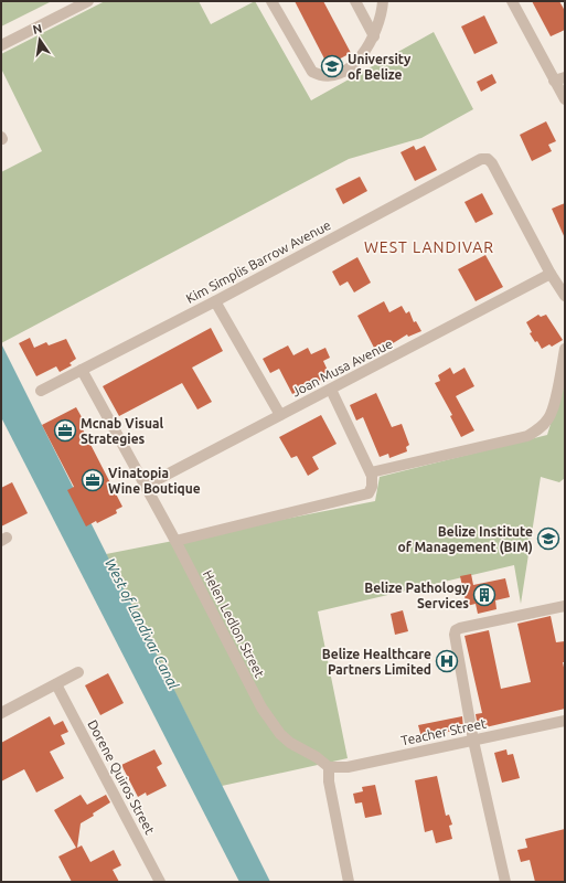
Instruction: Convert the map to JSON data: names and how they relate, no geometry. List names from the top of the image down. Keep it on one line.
{"streets":{"street":["Kim Simplis Barrow Avenue","Joan Musa Avenue","Helen Ledlon Street","Teacher Street","Dorene Quiros Street"]},"crossings":[["Kim Simplis Barrow Avenue","Joan Musa Avenue"],["Kim Simplis Barrow Avenue","Helen Ledlon Street"],["Joan Musa Avenue","Helen Ledlon Street"],["Helen Ledlon Street","Teacher Street"]],"districts":["WEST LANDIVAR"],"water":["West of Landivar Canal"],"places":{"school or university":["University of Belize","Belize Institute of Management (BIM)"],"office":["Mcnab Visual Strategies","Vinatopia Wine Boutique"],"building":["Belize Pathology Services"],"hospital":["Belize Healthcare Partners Limited"]},"north":"top"}
